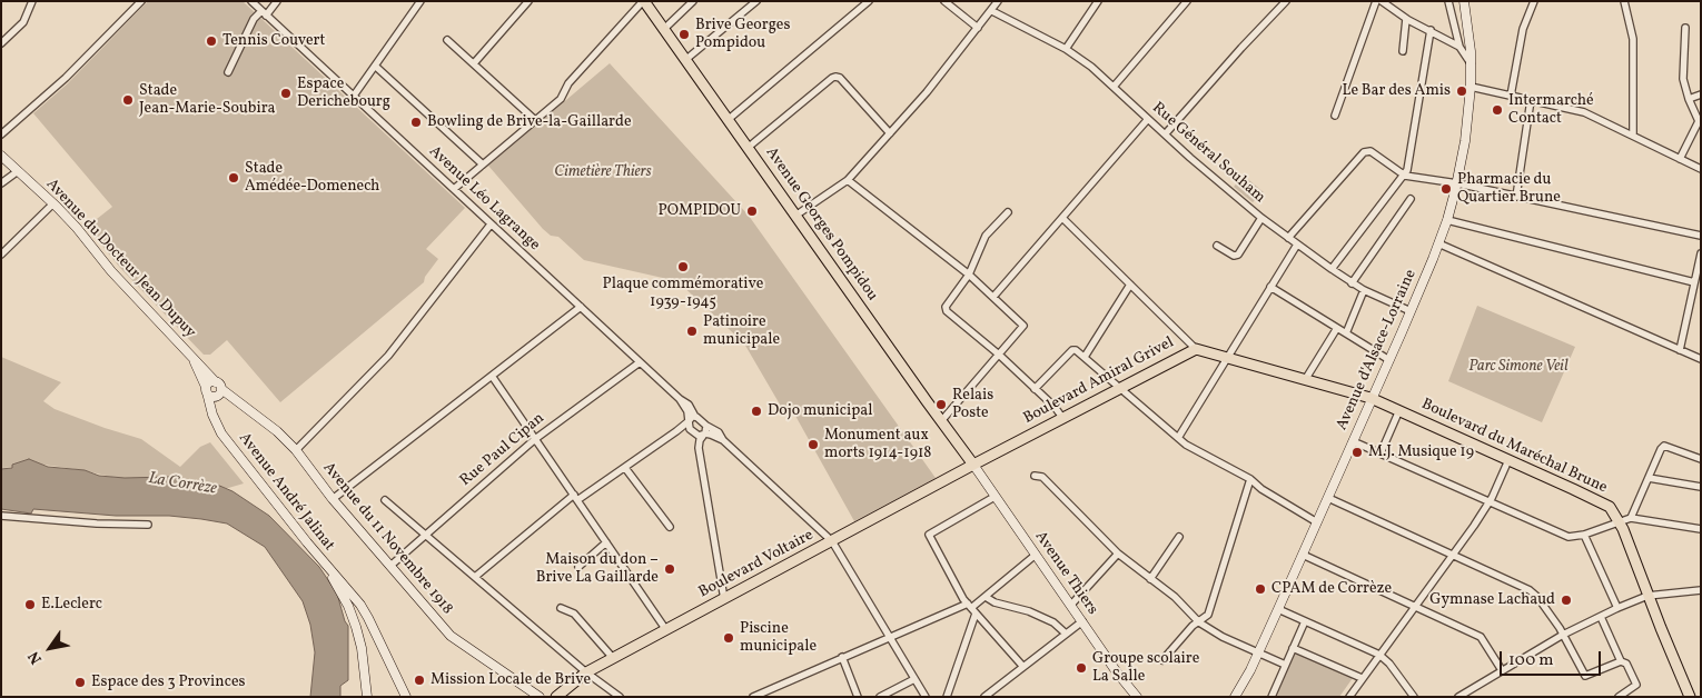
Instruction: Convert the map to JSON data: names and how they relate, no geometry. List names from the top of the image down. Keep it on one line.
{"streets":{"main road":["Avenue Georges Pompidou","Boulevard Amiral Grivel","Boulevard du Maréchal Brune","Boulevard Voltaire"],"street":["Rue Général Souham","Avenue Léo Lagrange","Avenue du Docteur Jean Dupuy","Avenue d'Alsace-Lorraine","Rue Paul Cipan","Avenue André Jalinat","Avenue du 11 Novembre 1918","Avenue Thiers"]},"crossings":[["Rue Général Souham","Avenue d'Alsace-Lorraine"],["Avenue Léo Lagrange","Rue Paul Cipan"],["Avenue Georges Pompidou","Boulevard Amiral Grivel"],["Avenue Georges Pompidou","Boulevard Voltaire"],["Avenue Georges Pompidou","Avenue Thiers"],["Avenue du Docteur Jean Dupuy","Avenue André Jalinat"],["Avenue du Docteur Jean Dupuy","Avenue du 11 Novembre 1918"],["Avenue d'Alsace-Lorraine","Boulevard Amiral Grivel"],["Avenue d'Alsace-Lorraine","Boulevard du Maréchal Brune"],["Boulevard Amiral Grivel","Boulevard du Maréchal Brune"],["Boulevard Amiral Grivel","Boulevard Voltaire"],["Boulevard Amiral Grivel","Avenue Thiers"],["Rue Paul Cipan","Avenue du 11 Novembre 1918"],["Avenue André Jalinat","Avenue du 11 Novembre 1918"],["Boulevard Voltaire","Avenue Thiers"]],"water":["La Corrèze"],"parks":["Cimetière Thiers","Parc Simone Veil"],"places":["Brive Georges Pompidou","Tennis Couvert","Le Bar des Amis","Espace Derichebourg","Stade Jean-Marie-Soubira","Intermarché Contact","Bowling de Brive-la-Gaillarde","Stade Amédée-Domenech","Pharmacie du Quartier Brune","POMPIDOU","Plaque commémorative 1939-1945","Patinoire municipale","Relais Poste","Dojo municipal","Monument aux morts 1914-1918","M.J. Musique 19","Maison du don – Brive La Gaillarde","CPAM de Corrèze","Gymnase Lachaud","E.Leclerc","Piscine municipale","Groupe scolaire La Salle","Mission Locale de Brive","Espace des 3 Provinces"],"scale_bar":"100 m","north":"bottom left"}
